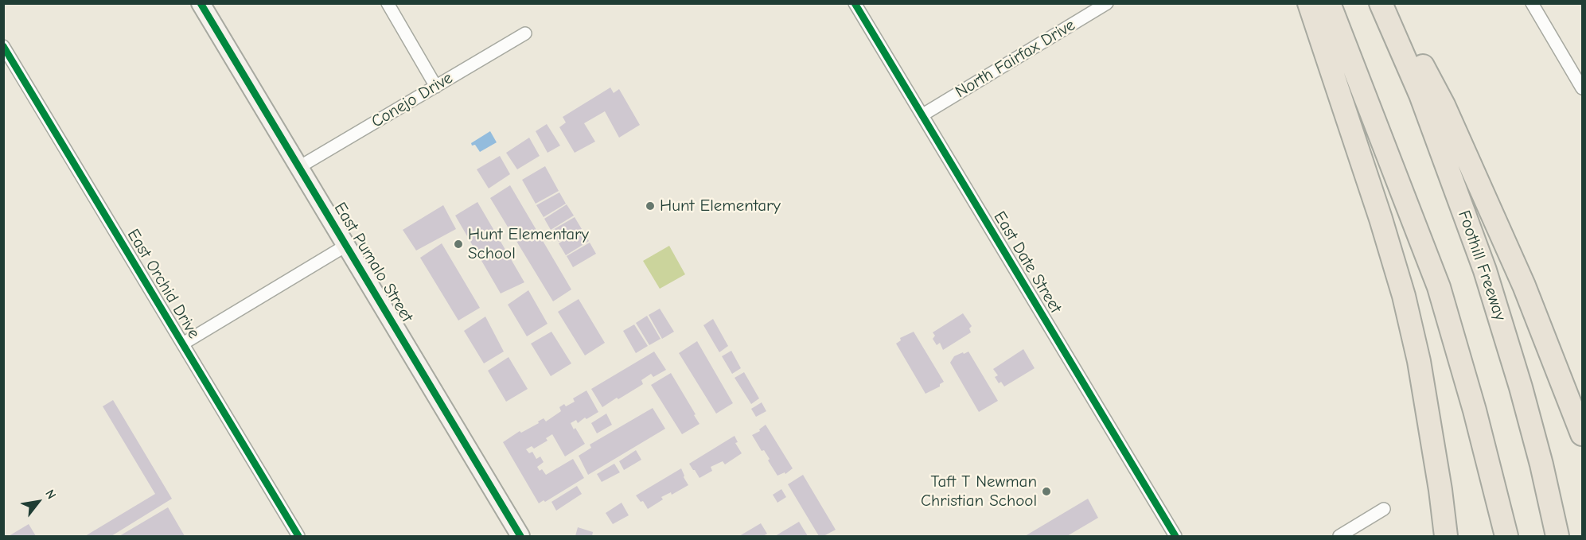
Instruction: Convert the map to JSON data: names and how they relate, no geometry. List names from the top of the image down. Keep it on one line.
{"streets":{"highway":["Foothill Freeway"],"street":["North Fairfax Drive","Conejo Drive","East Pumalo Street","East Date Street","East Orchid Drive"]},"crossings":[["North Fairfax Drive","East Date Street"],["Conejo Drive","East Pumalo Street"]],"places":["Hunt Elementary","Hunt Elementary School","Taft T Newman Christian School"],"north":"top right"}
